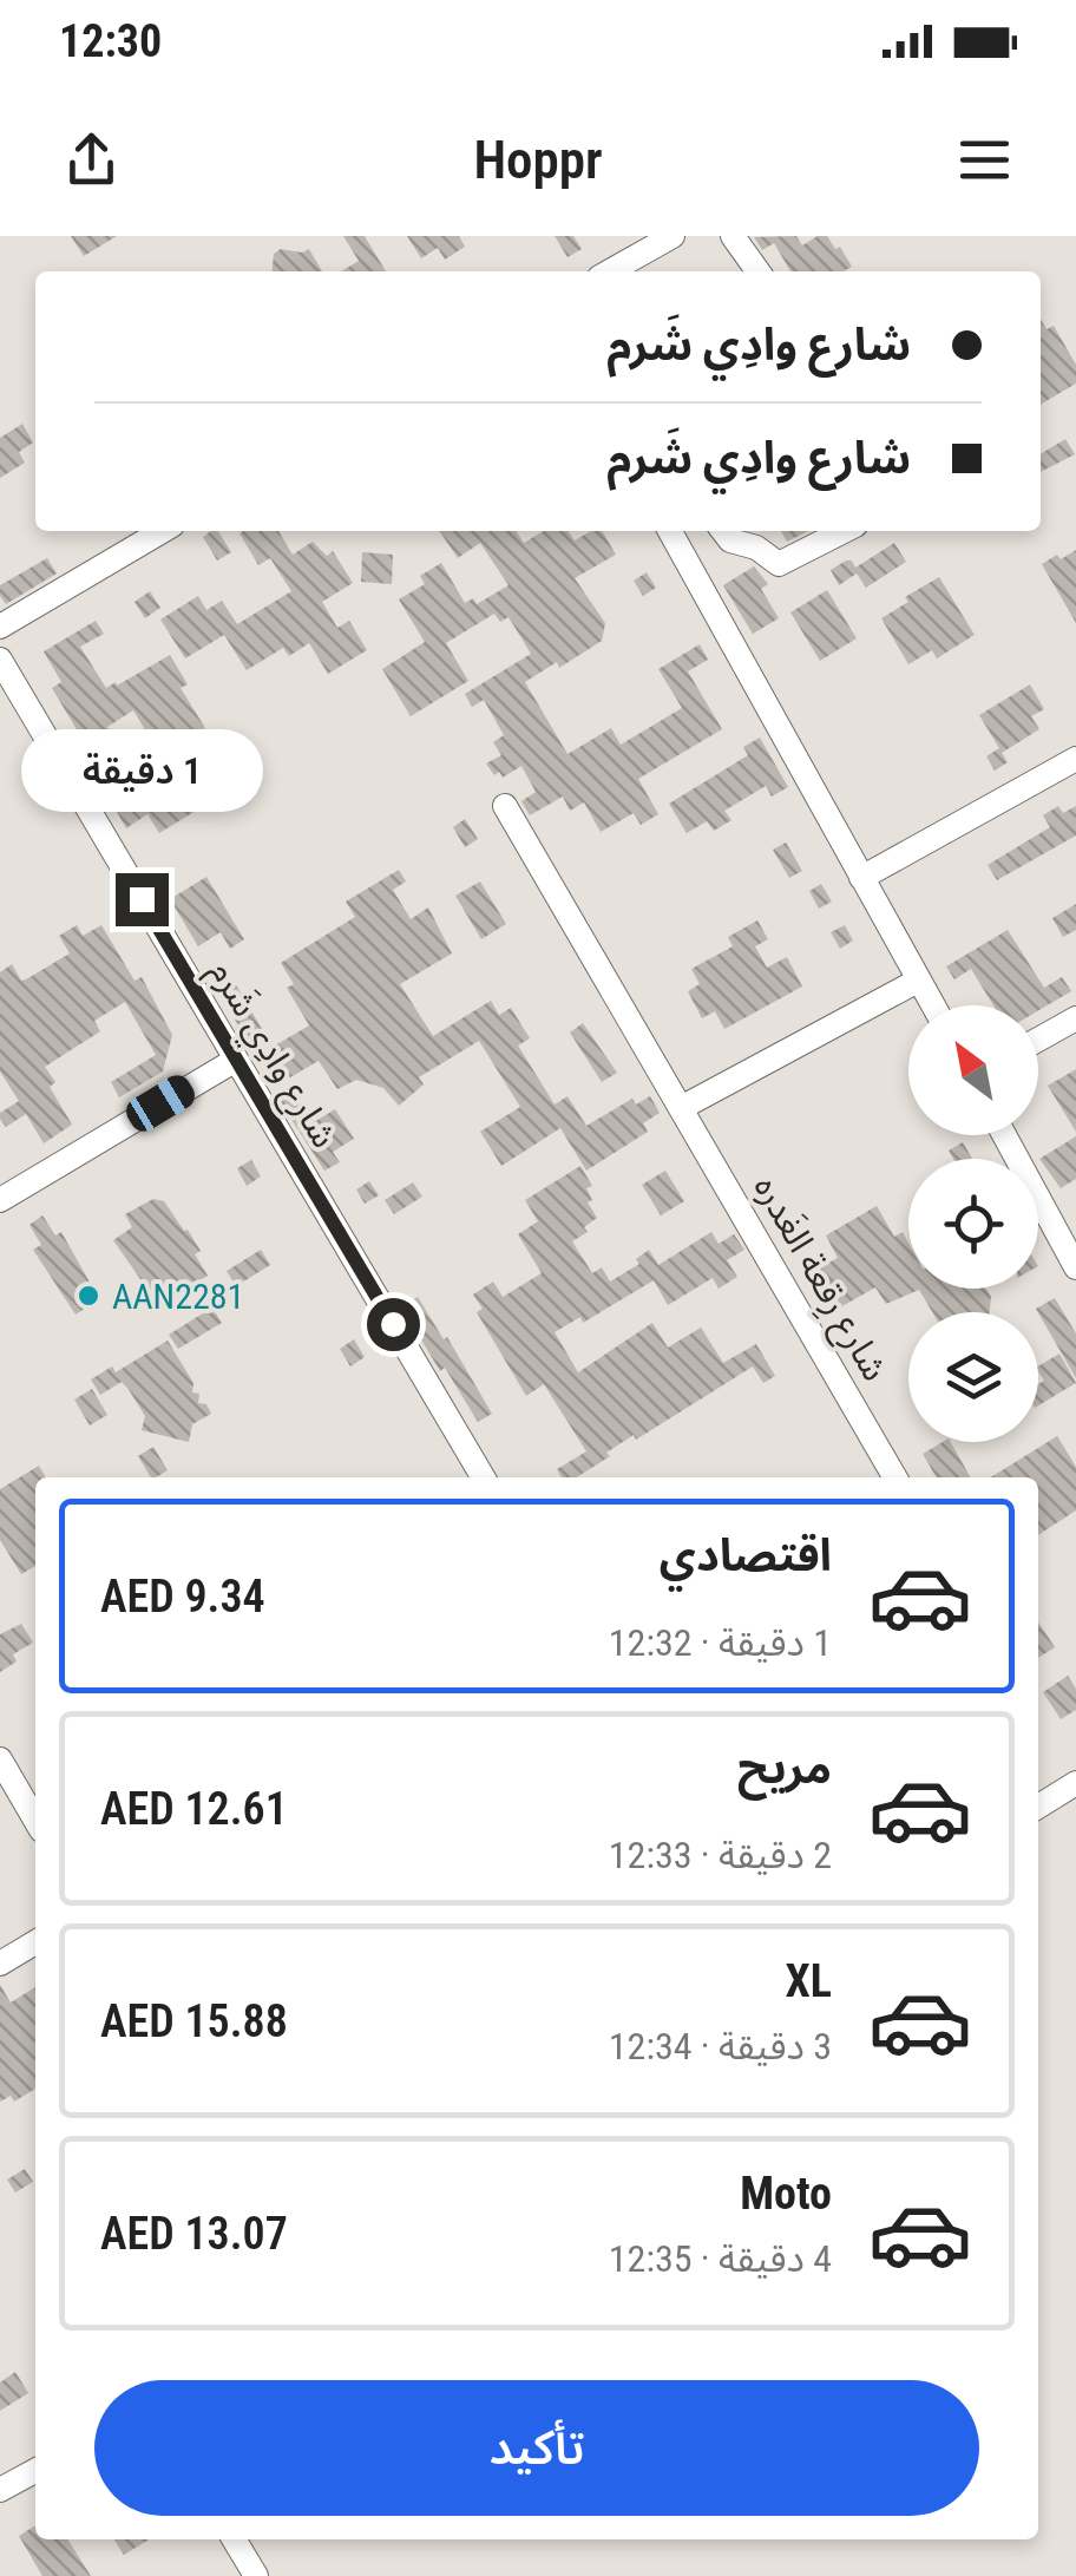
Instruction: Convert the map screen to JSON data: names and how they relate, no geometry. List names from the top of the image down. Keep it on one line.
{"streets":{"street":["شارع وادِي شَرم","شارع رِقعة الغَدره"]},"places":["AAN2281"],"north":"top left","page":{"status":"12:30","header":"Hoppr","banner":["شارع وادِي شَرم","شارع وادِي شَرم"],"bubble":"1 دقيقة","list":[{"name":"اقتصادي","note":"1 دقيقة · 12:32","value":"AED 9.34"},{"name":"مريح","note":"2 دقيقة · 12:33","value":"AED 12.61"},{"name":"XL","note":"3 دقيقة · 12:34","value":"AED 15.88"},{"name":"Moto","note":"4 دقيقة · 12:35","value":"AED 13.07"}],"buttons":"تأكيد"}}
